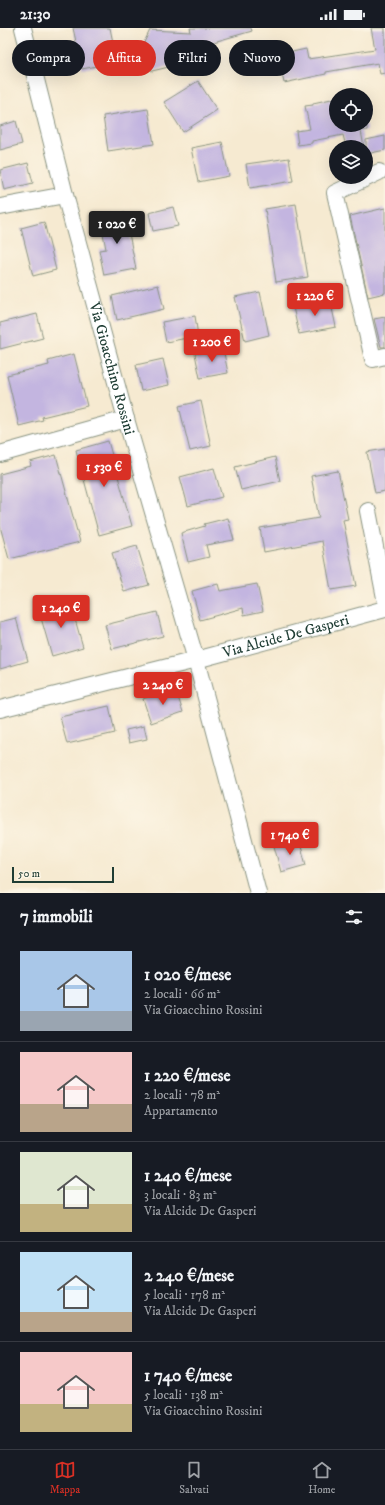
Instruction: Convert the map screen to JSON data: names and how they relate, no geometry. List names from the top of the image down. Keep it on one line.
{"streets":{"street":["Via Gioacchino Rossini","Via Alcide De Gasperi"]},"crossings":[["Via Gioacchino Rossini","Via Alcide De Gasperi"]],"scale_bar":"50 m","page":{"status":"21:30","chip":["Compra","Affitta","Filtri","Nuovo"],"price":["1 020 €","1 220 €","1 200 €","1 530 €","1 240 €","2 240 €","1 740 €"],"scale":"50 m","heading":"7 immobili","list":[{"name":"1 020 €/mese","note":"2 locali · 66 m² · Via Gioacchino Rossini"},{"name":"1 220 €/mese","note":"2 locali · 78 m² · Appartamento"},{"name":"1 240 €/mese","note":"3 locali · 83 m² · Via Alcide De Gasperi"},{"name":"2 240 €/mese","note":"5 locali · 178 m² · Via Alcide De Gasperi"},{"name":"1 740 €/mese","note":"5 locali · 138 m² · Via Gioacchino Rossini"}],"tabs":["Mappa","Salvati","Home"]}}
